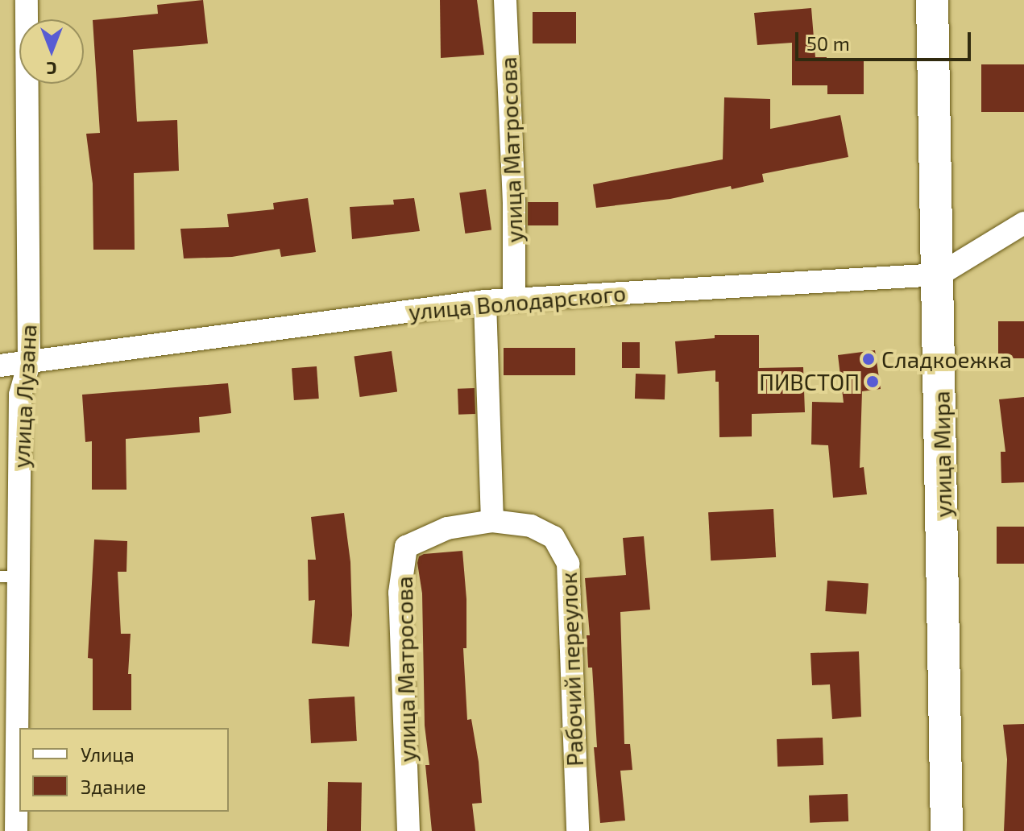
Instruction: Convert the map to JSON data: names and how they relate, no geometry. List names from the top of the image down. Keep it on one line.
{"streets":{"main road":["улица Мира"],"street":["улица Матросова","улица Володарского","улица Лузана","Рабочий переулок"]},"crossings":[["улица Матросова","улица Володарского"],["улица Матросова","Рабочий переулок"],["улица Володарского","улица Лузана"],["улица Володарского","улица Мира"]],"places":["Сладкоежка","ПИВСТОП"],"legend":["Улица","Здание"],"scale_bar":"50 m","north":"bottom"}
